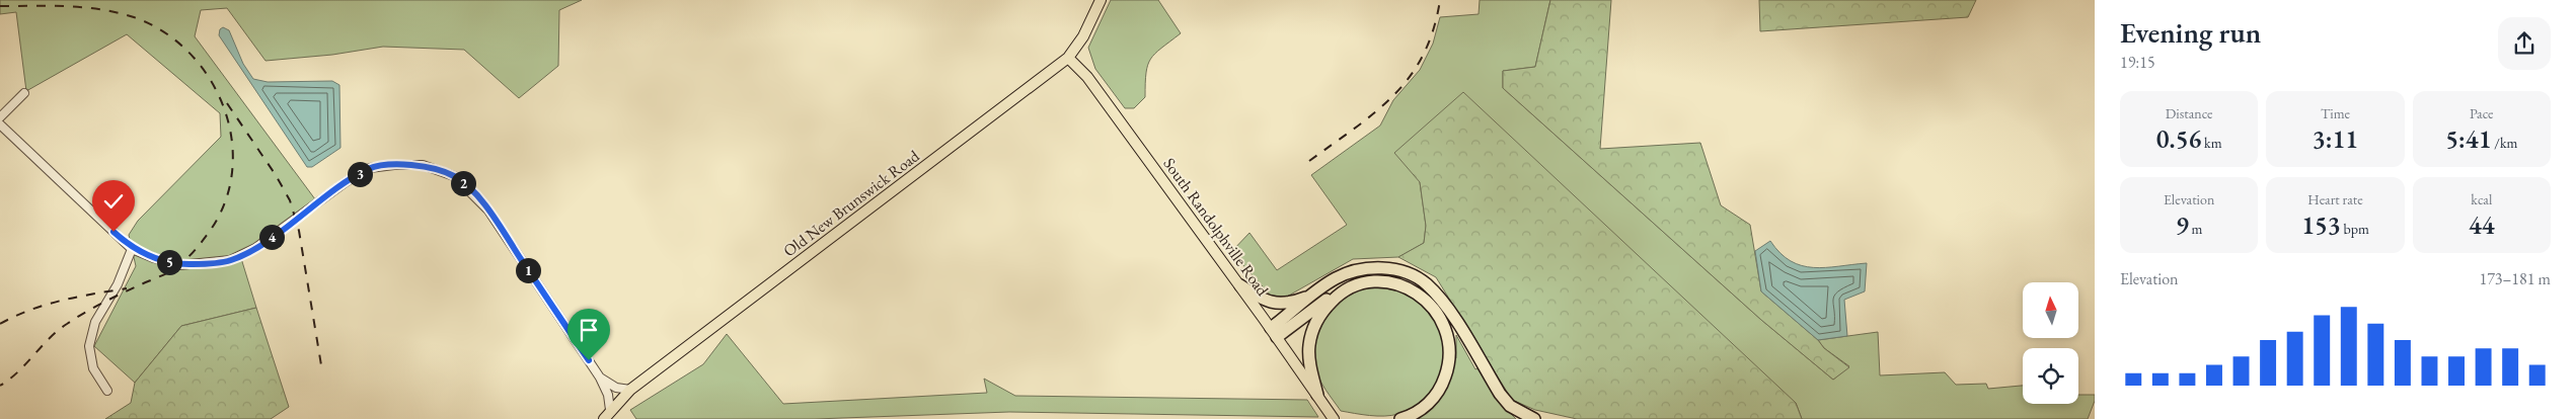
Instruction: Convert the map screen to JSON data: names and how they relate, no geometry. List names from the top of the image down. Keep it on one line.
{"streets":{"main road":["Old New Brunswick Road","South Randolphville Road"]},"crossings":[["Old New Brunswick Road","South Randolphville Road"]],"north":"top","page":{"heading":["Evening run","19:15"],"stats":[["Distance","0.56 km"],["Time","3:11"],["Pace","5:41 /km"],["Elevation","9 m"],["Heart rate","153 bpm"],["kcal","44"]],"pins":["3","2","4","5","1"],"chart":["Elevation","173–181 m"]}}
